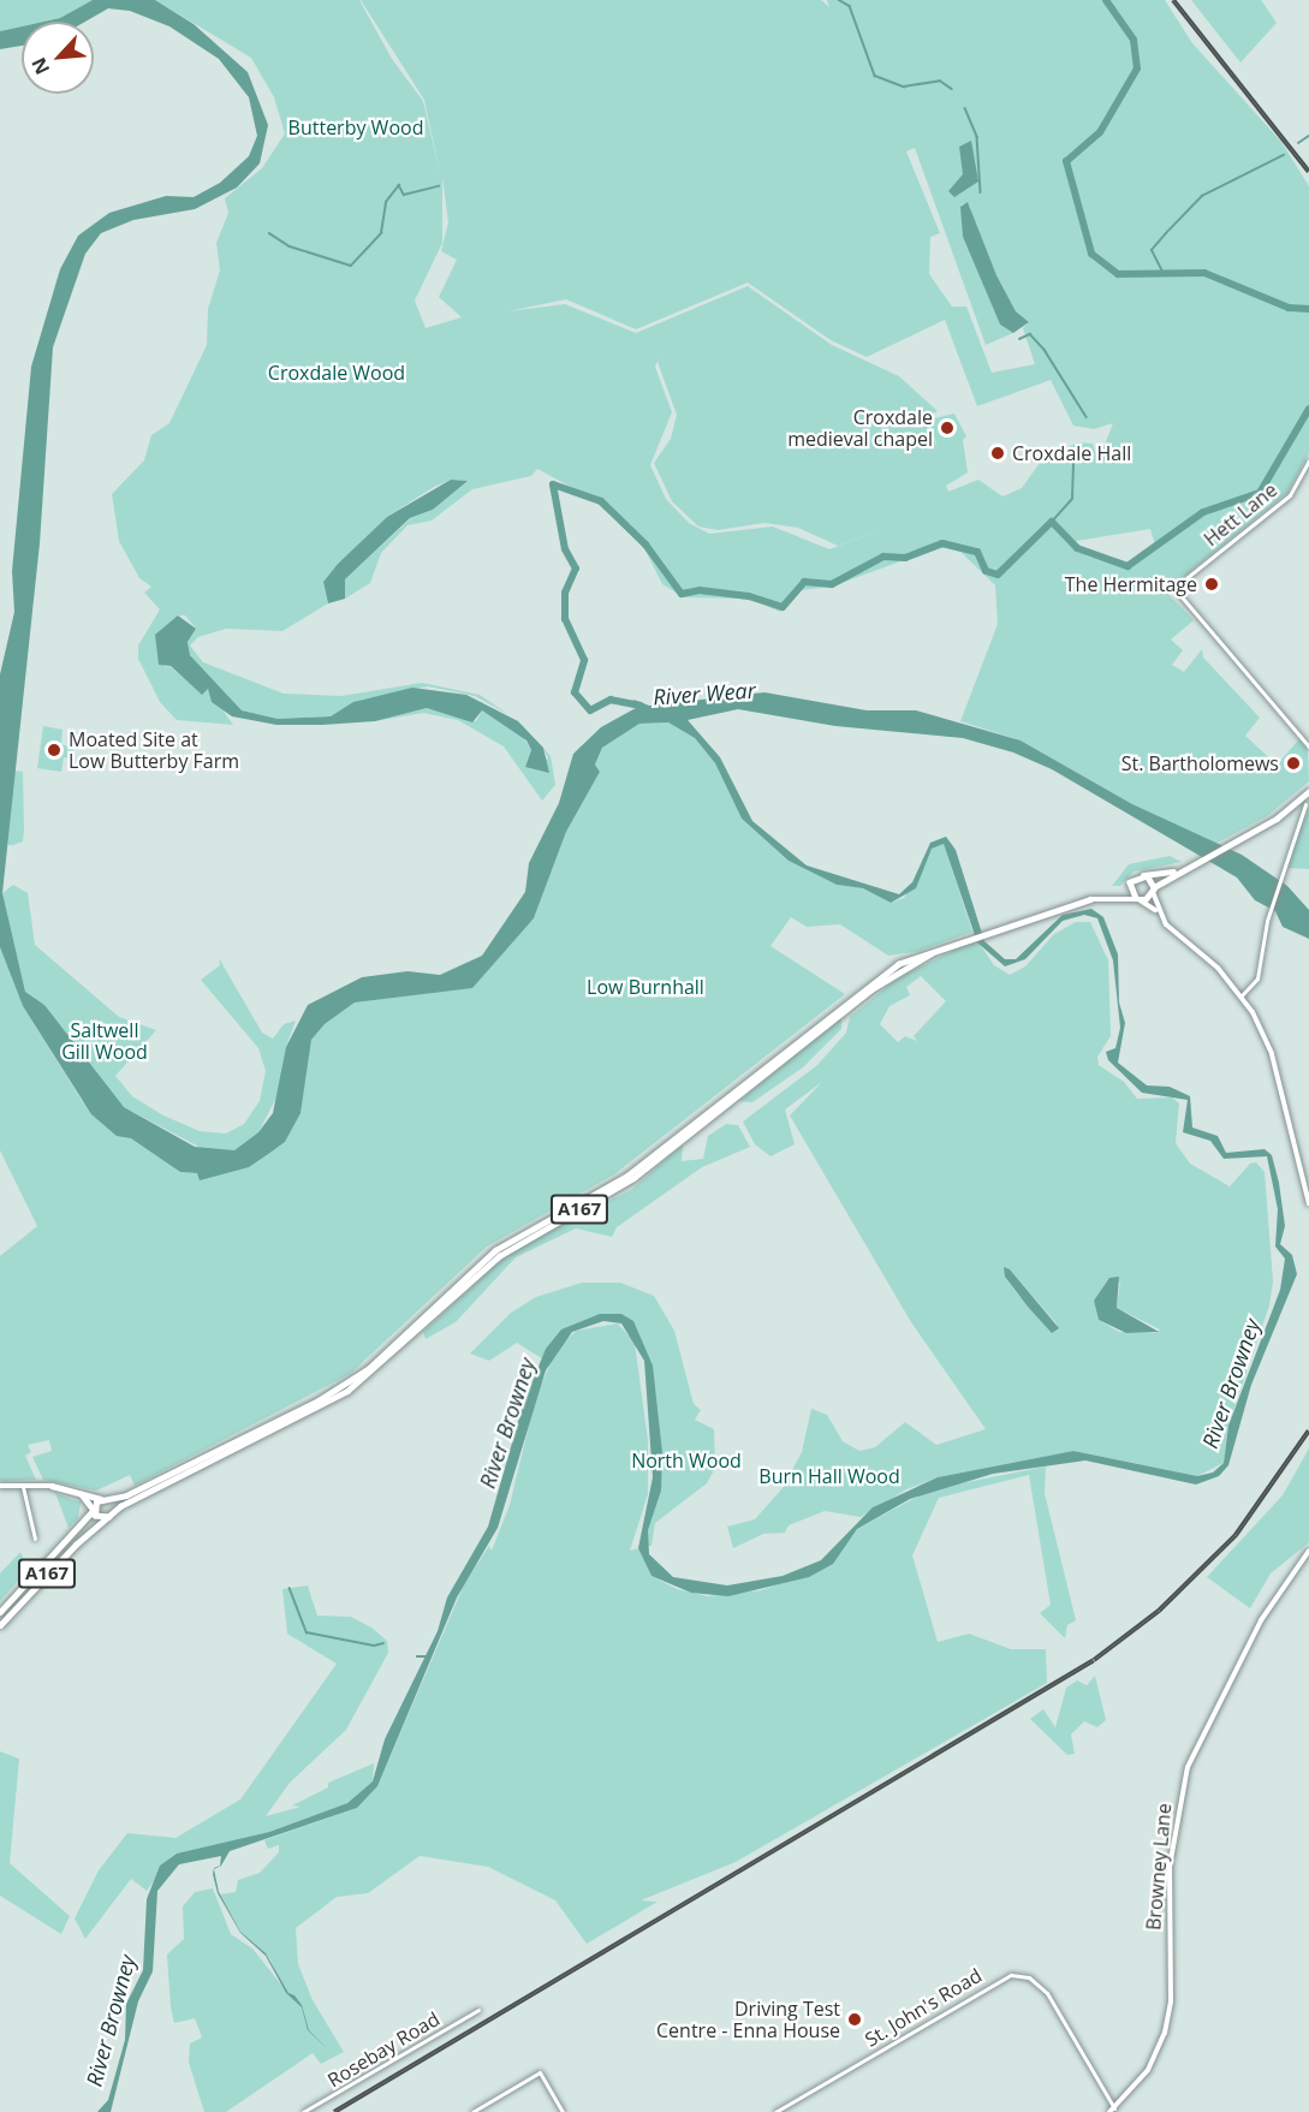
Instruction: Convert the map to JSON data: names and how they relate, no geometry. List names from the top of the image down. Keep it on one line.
{"streets":{"main road":["A167","Browney Lane"],"street":["Hett Lane","St. John's Road","Rosebay Road"]},"crossings":[["Browney Lane","St. John's Road"]],"water":["River Wear","River Browney"],"parks":["Butterby Wood","Croxdale Wood","Low Burnhall","Saltwell Gill Wood","North Wood","Burn Hall Wood"],"places":["Croxdale medieval chapel","Croxdale Hall","The Hermitage","Moated Site at Low Butterby Farm","St. Bartholomews","Driving Test Centre - Enna House"],"north":"bottom left"}
